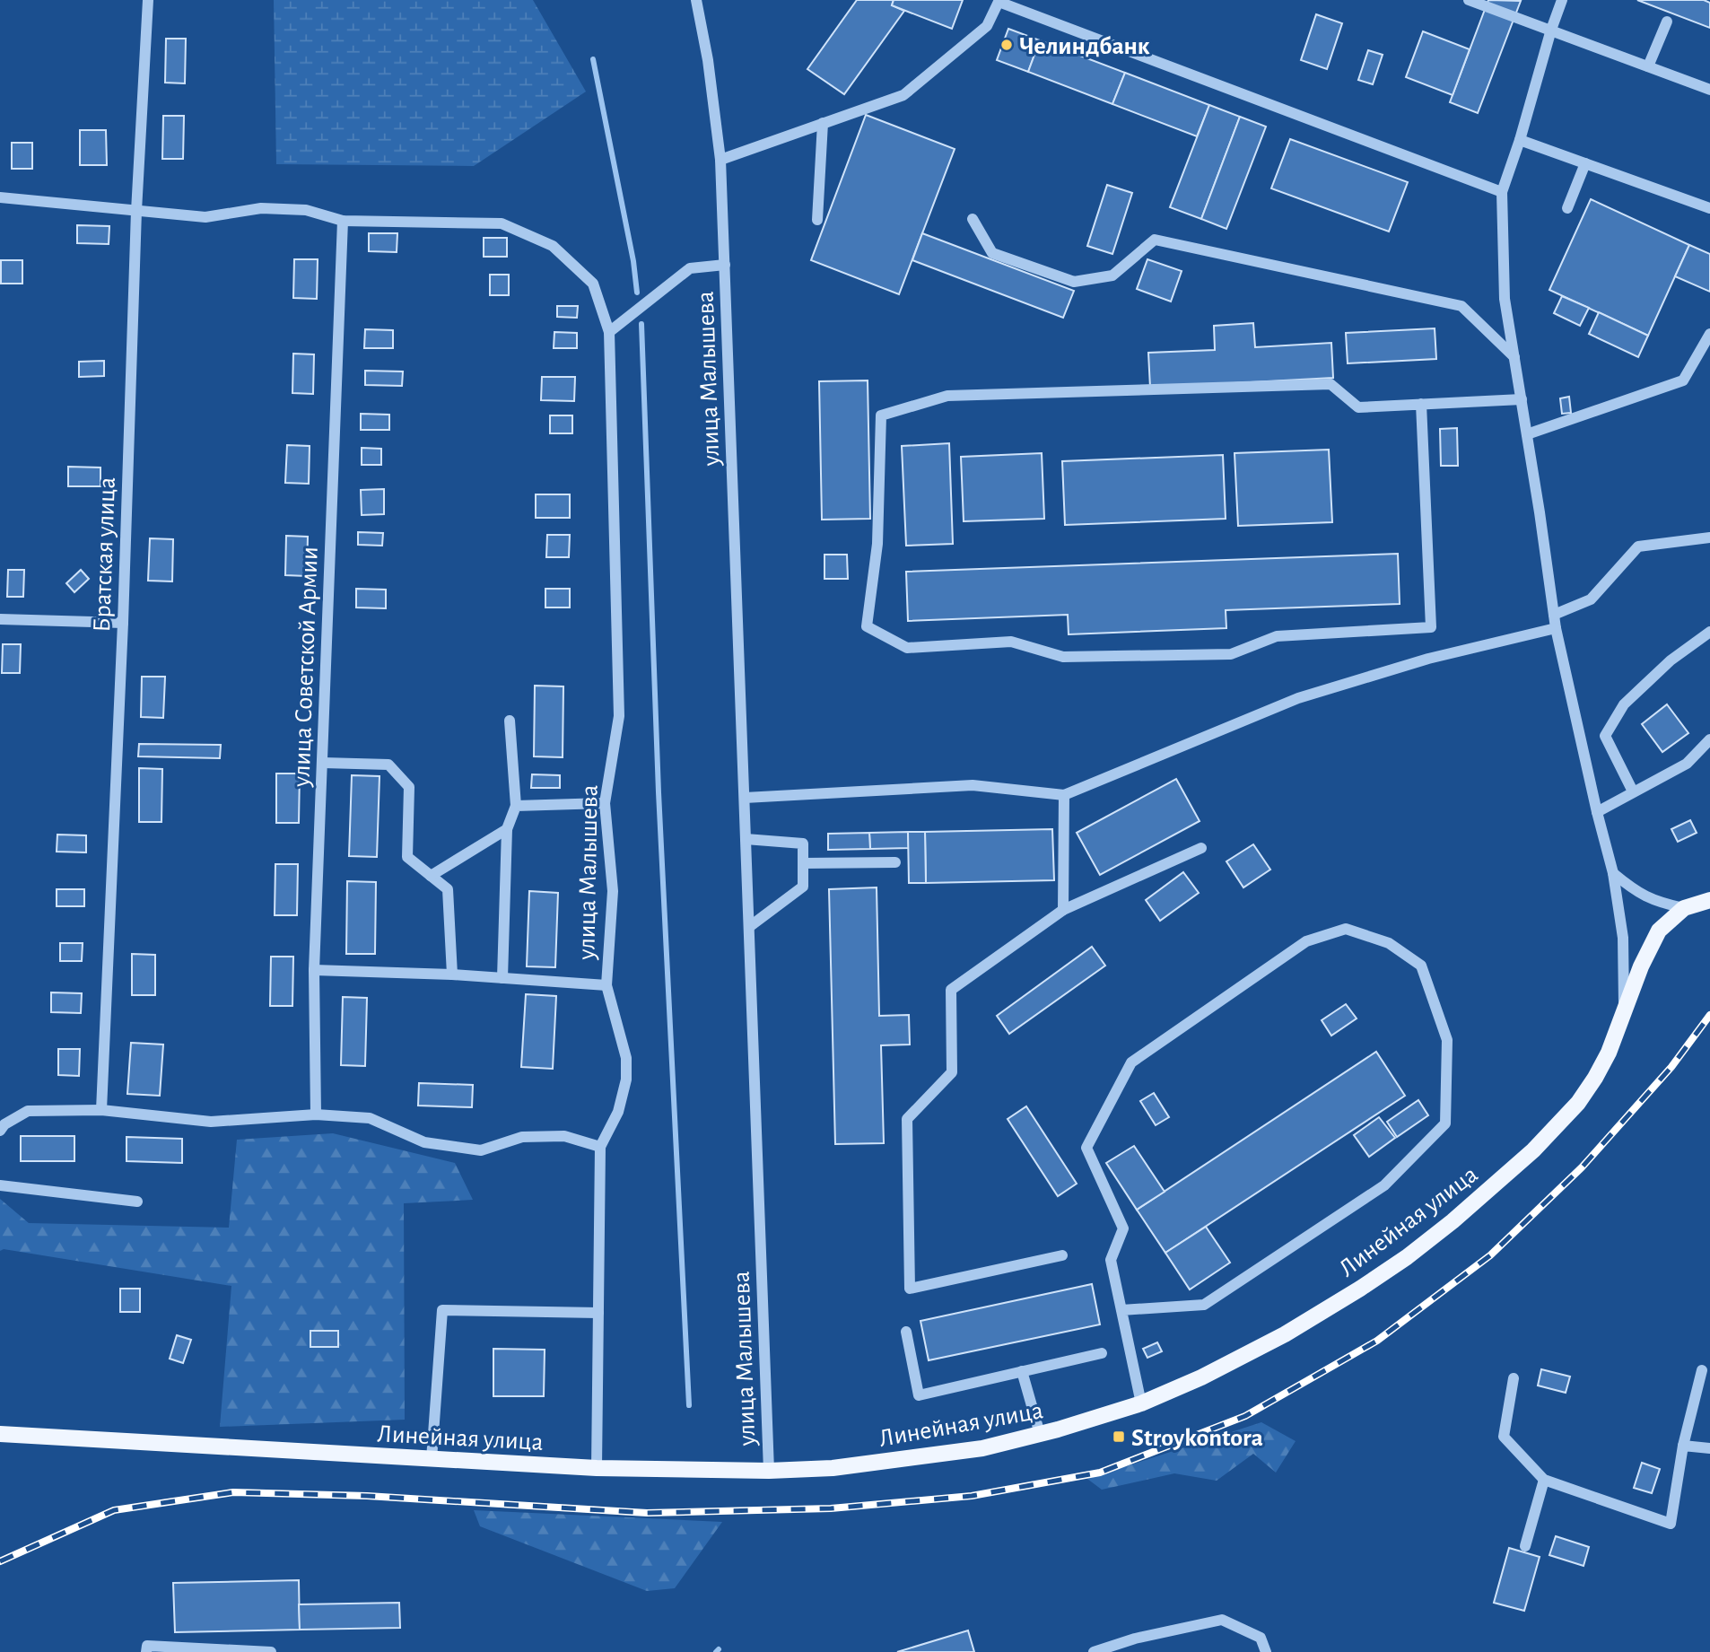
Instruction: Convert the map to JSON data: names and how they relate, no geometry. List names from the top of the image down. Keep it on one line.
{"streets":{"main road":["Линейная улица"],"street":["улица Малышева","Братская улица","улица Советской Армии"]},"crossings":[["улица Малышева","Линейная улица"]],"places":{"other":["Челиндбанк"],"transit":["Stroykontora"]}}
